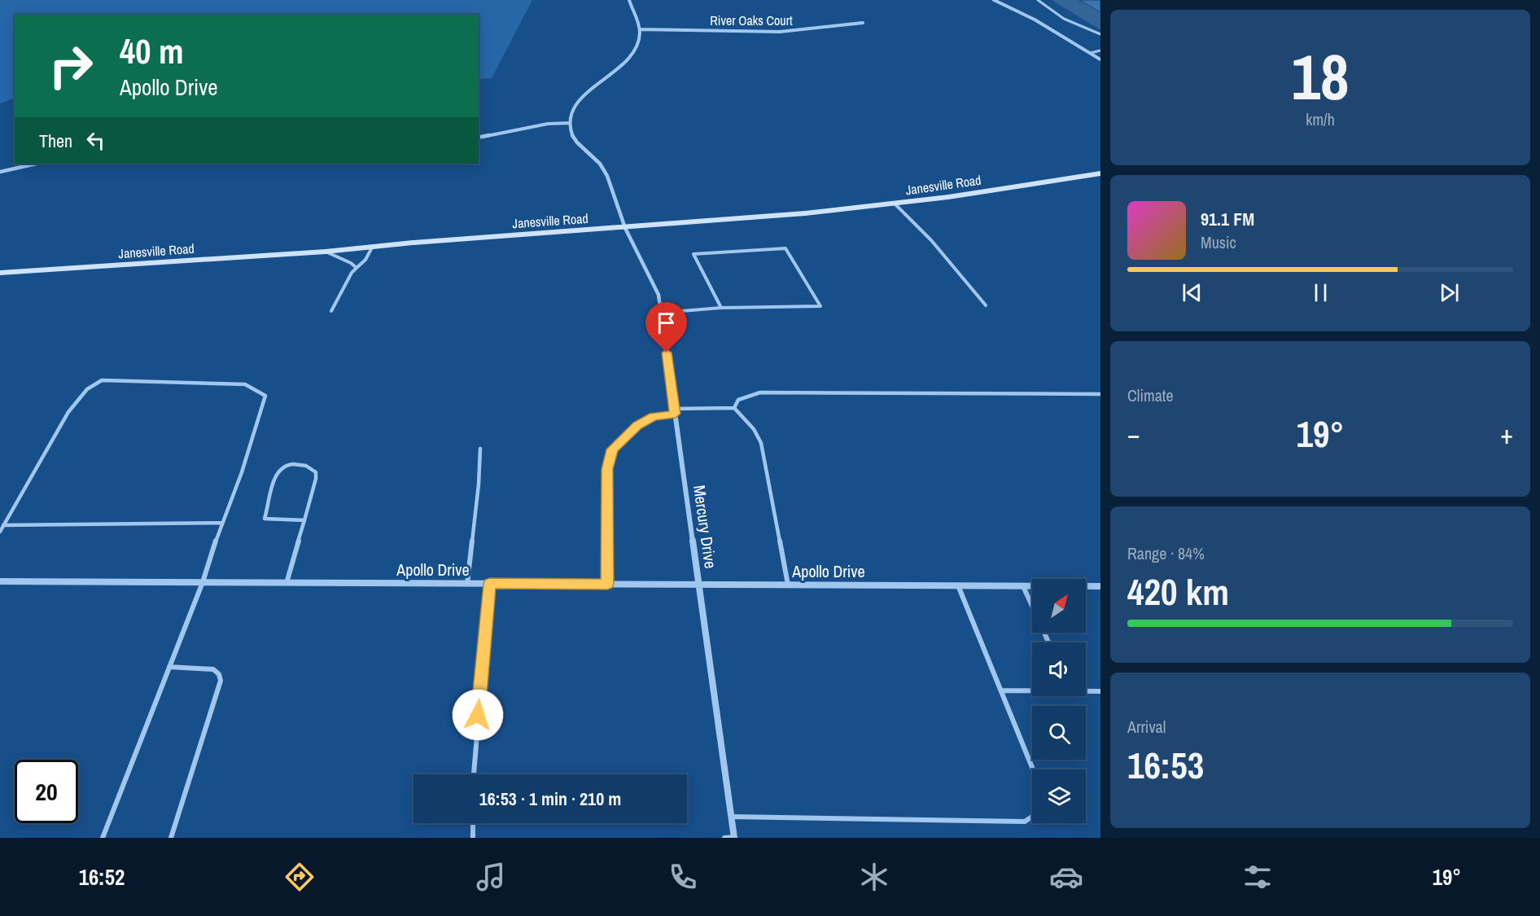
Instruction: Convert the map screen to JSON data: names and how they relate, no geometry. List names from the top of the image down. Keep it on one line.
{"streets":{"main road":["Janesville Road"],"street":["River Oaks Court","Mercury Drive","Apollo Drive"]},"crossings":[["Janesville Road","Mercury Drive"],["Mercury Drive","Apollo Drive"]],"north":"top right","page":{"tile":[["18","km/h"],"Climate",["Range · 84%","420 km"],["Arrival","16:53"]],"turn":["40 m","Apollo Drive"],"then":"Then","song":["91.1 FM","Music"],"heat":["−","19°","+"],"limit":"20","trip":"16:53 · 1 min · 210 m","tabs":["16:52","19°"]}}
